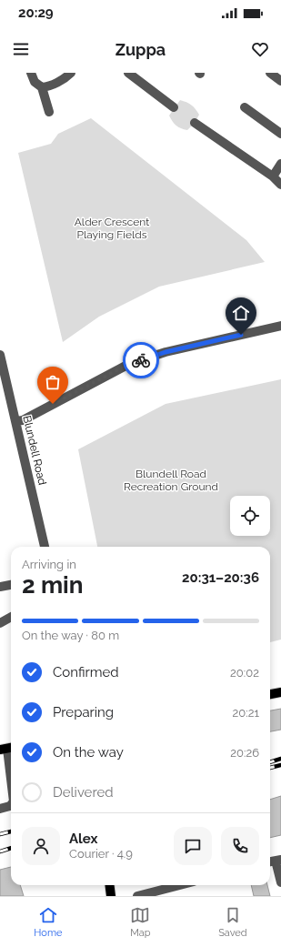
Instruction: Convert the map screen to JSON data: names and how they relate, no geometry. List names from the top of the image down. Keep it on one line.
{"streets":{"street":["Blundell Road"]},"parks":["Alder Crescent Playing Fields","Blundell Road Recreation Ground"],"page":{"status":"20:29","header":"Zuppa","heading":["2 min","Arriving in","20:31–20:36"],"panel":["Alex","Courier · 4.9"],"bar":"On the way · 80 m","list":[["Confirmed","20:02"],["Preparing","20:21"],["On the way","20:26"],"Delivered"],"tabs":["Home","Map","Saved"]}}
